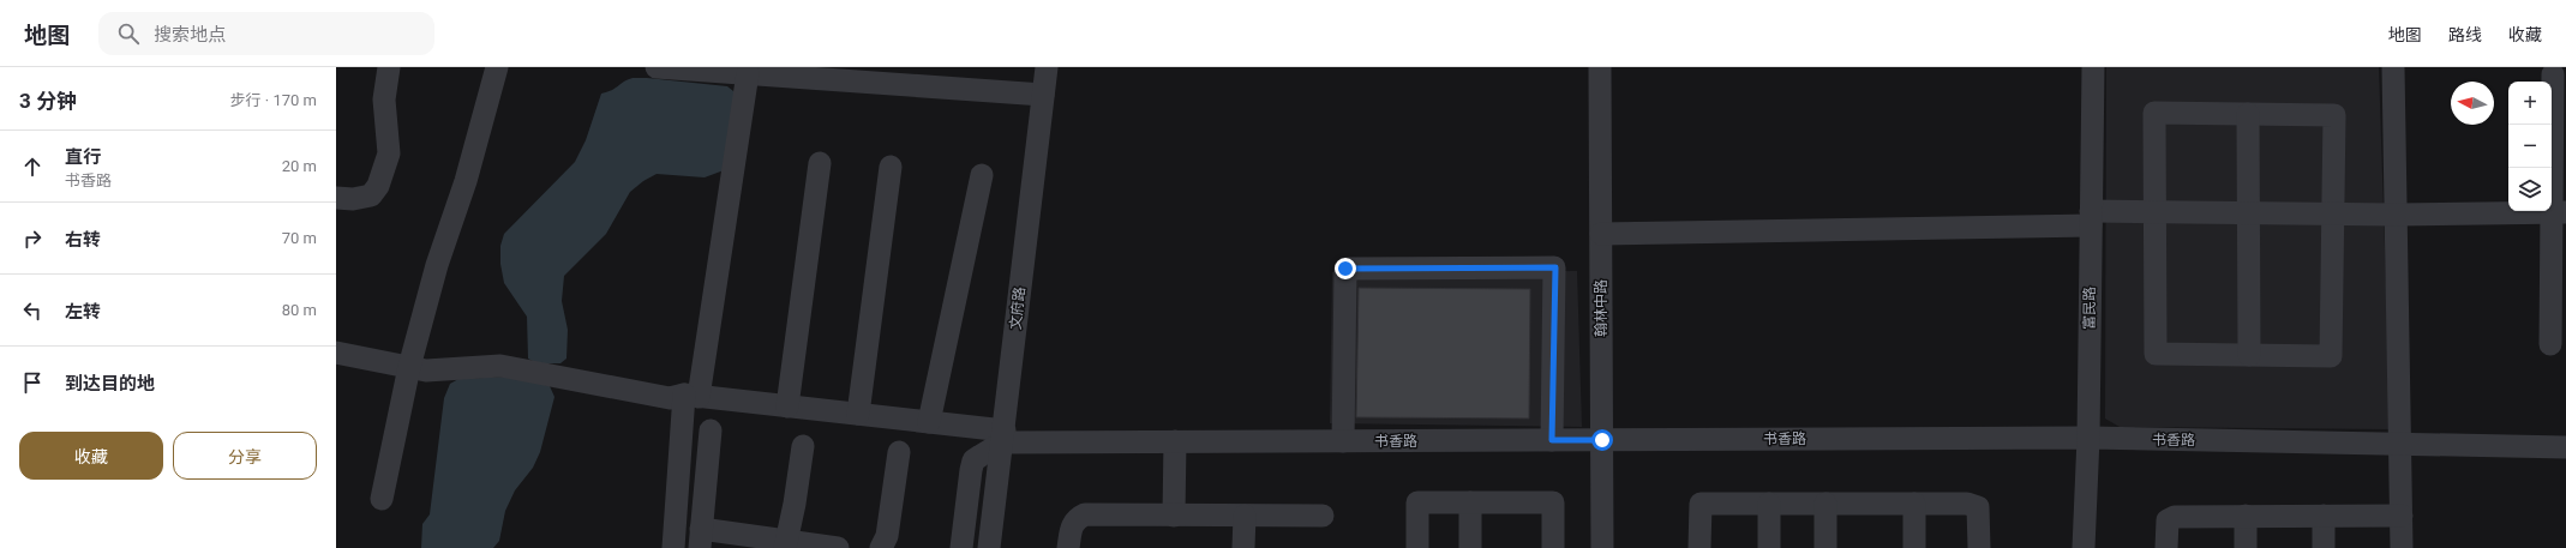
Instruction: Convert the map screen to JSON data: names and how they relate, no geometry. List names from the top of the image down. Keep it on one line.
{"streets":{"street":["文府路","翰林中路","富民路","书香路"]},"crossings":[["文府路","书香路"],["翰林中路","书香路"],["富民路","书香路"]],"north":"left","page":{"header":"地图","search":"搜索地点","nav":["地图","路线","收藏"],"heading":["3 分钟","步行 · 170 m"],"map_buttons":["+","−"],"list":[["直行","书香路","20 m"],["右转","70 m"],["左转","80 m"],"到达目的地"],"buttons":["收藏","分享"]}}
